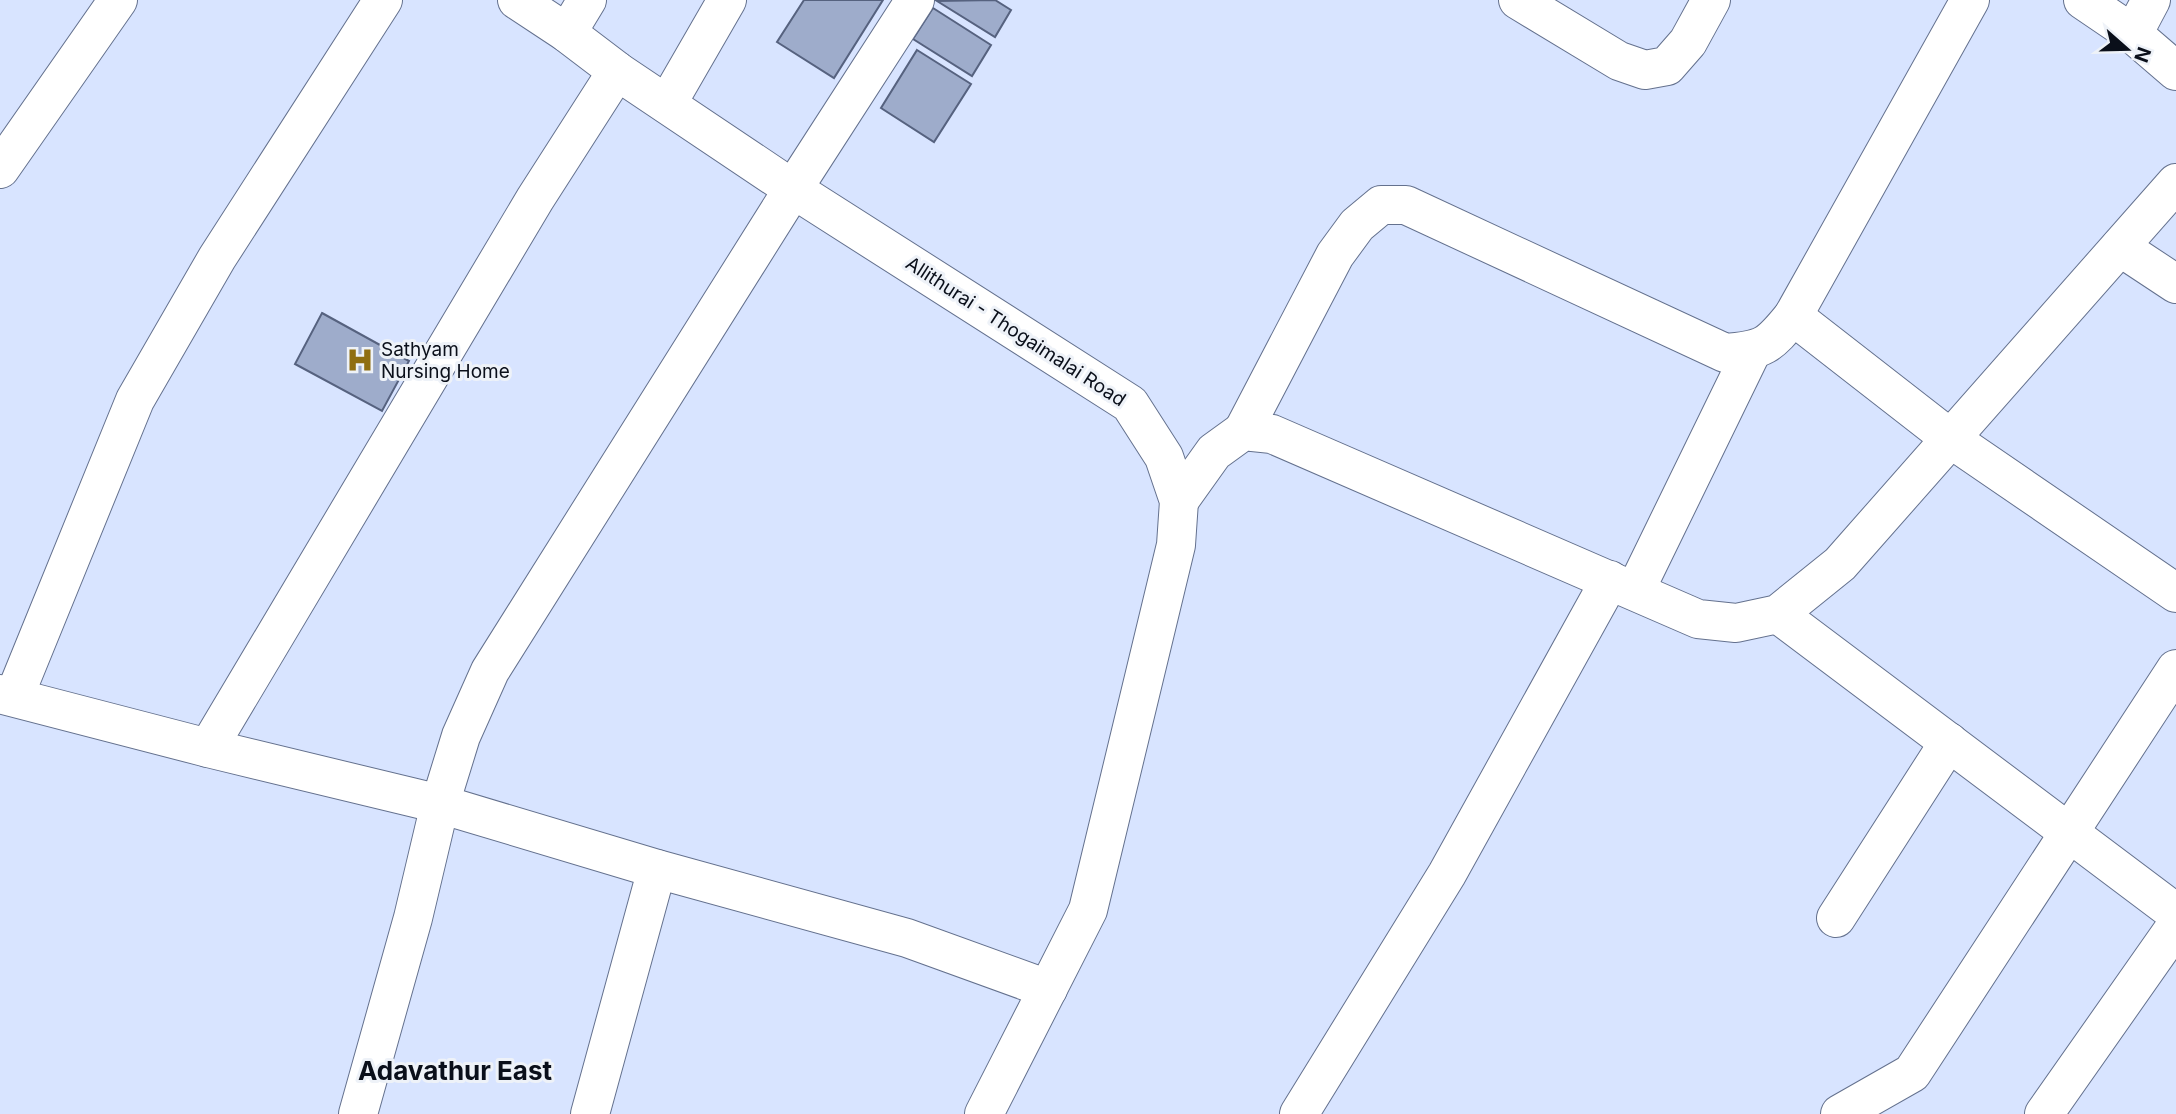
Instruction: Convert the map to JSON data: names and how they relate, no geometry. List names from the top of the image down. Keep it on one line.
{"streets":{"street":["Allithurai - Thogaimalai Road"]},"districts":["Adavathur East"],"places":{"hospital":["Sathyam Nursing Home"]},"north":"right"}
